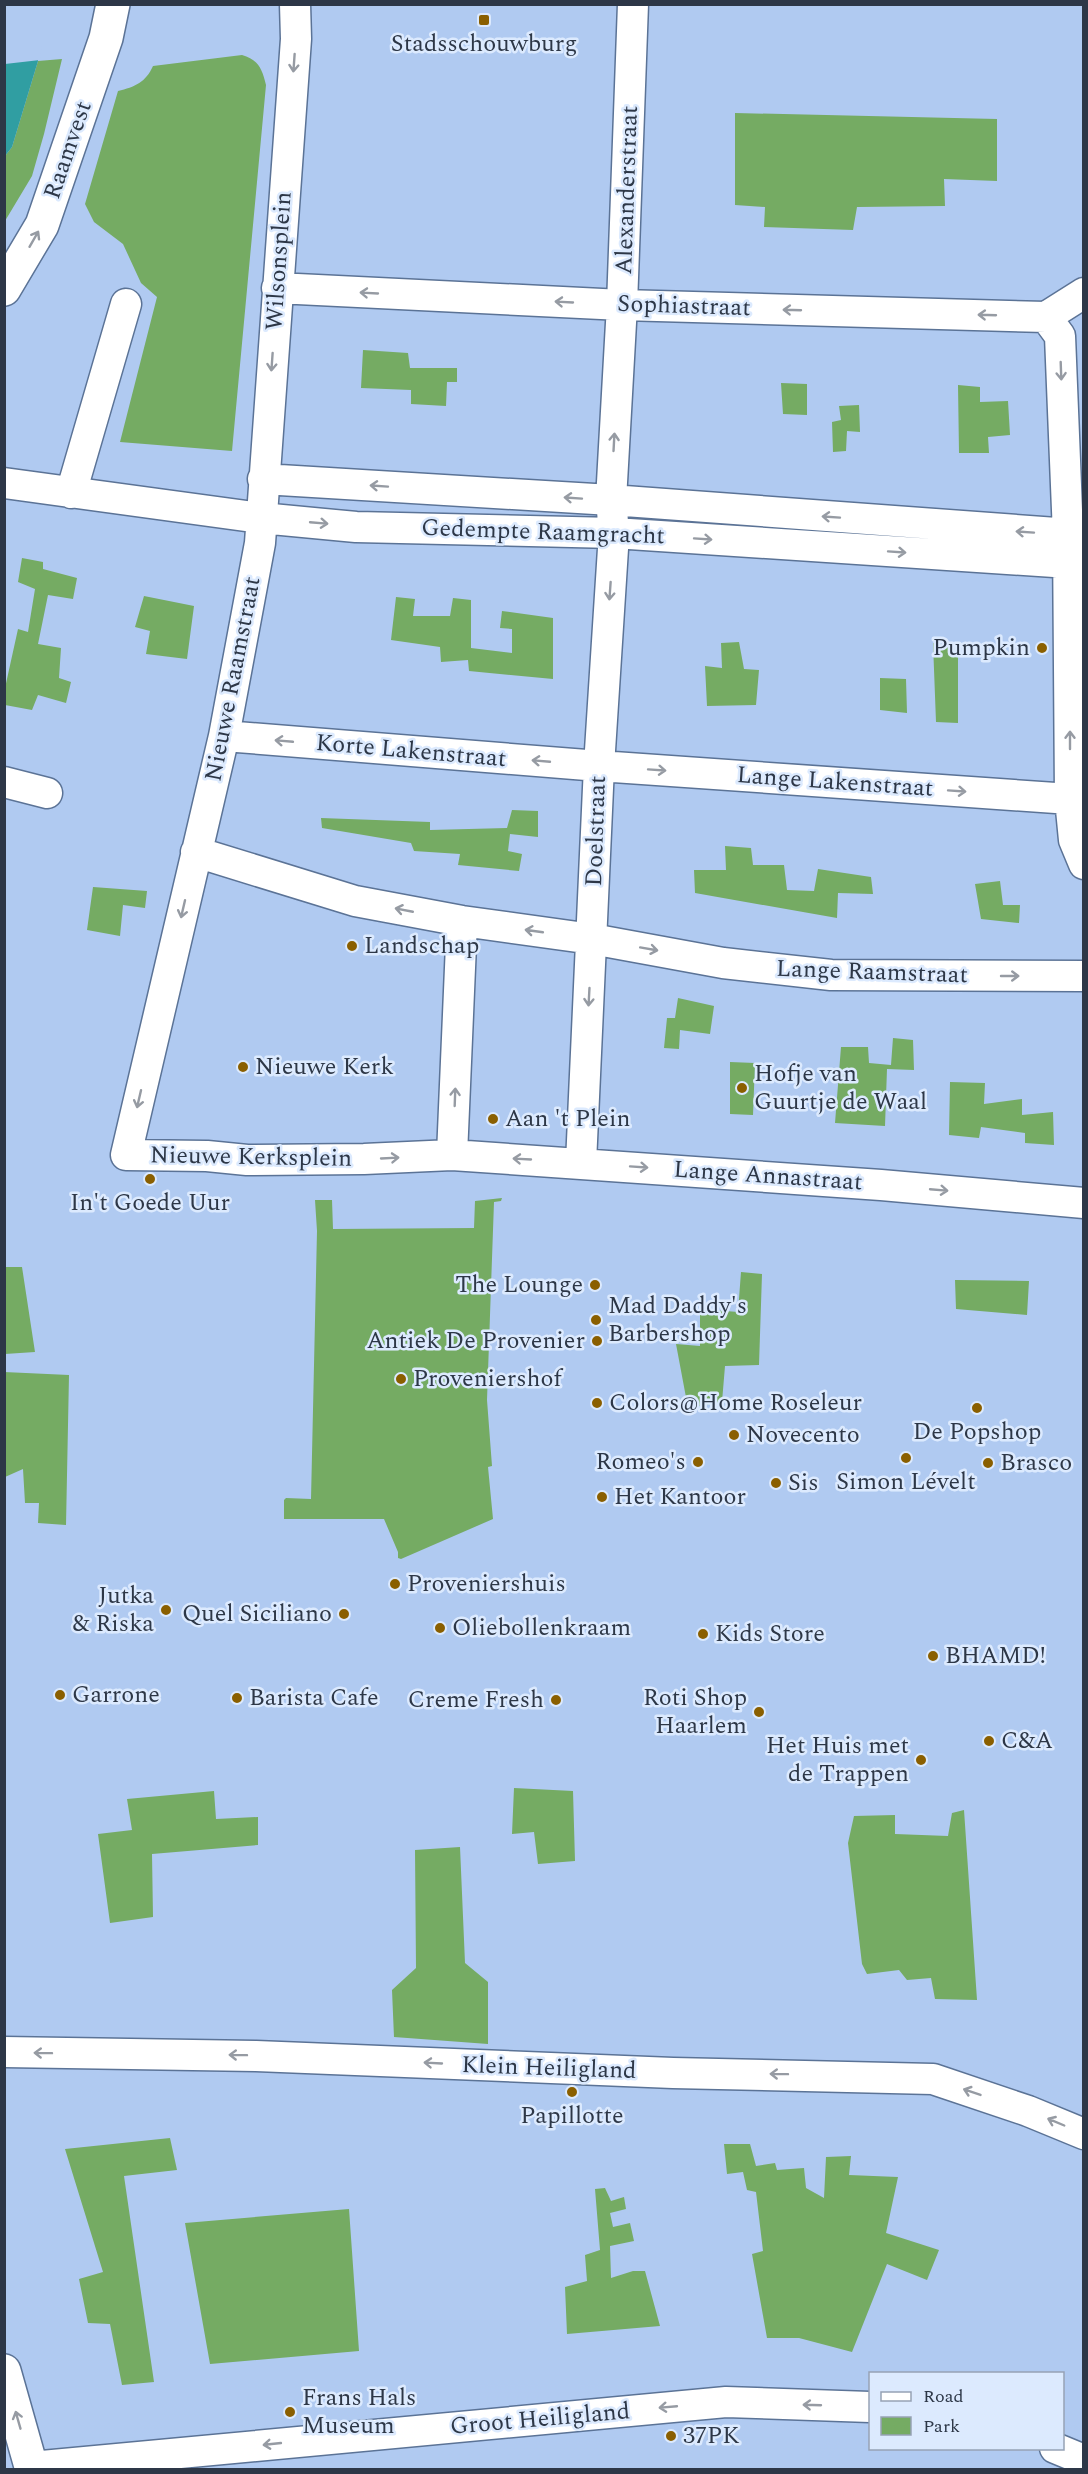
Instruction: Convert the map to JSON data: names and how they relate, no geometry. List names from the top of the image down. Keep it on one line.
{"streets":{"street":["Raamvest","Alexanderstraat","Wilsonsplein","Sophiastraat","Gedempte Raamgracht","Nieuwe Raamstraat","Korte Lakenstraat","Lange Lakenstraat","Doelstraat","Lange Raamstraat","Nieuwe Kerksplein","Lange Annastraat","Klein Heiligland","Groot Heiligland"]},"crossings":[["Alexanderstraat","Sophiastraat"],["Alexanderstraat","Gedempte Raamgracht"],["Alexanderstraat","Doelstraat"],["Wilsonsplein","Sophiastraat"],["Wilsonsplein","Gedempte Raamgracht"],["Wilsonsplein","Nieuwe Raamstraat"],["Gedempte Raamgracht","Nieuwe Raamstraat"],["Gedempte Raamgracht","Doelstraat"],["Nieuwe Raamstraat","Korte Lakenstraat"],["Nieuwe Raamstraat","Nieuwe Kerksplein"],["Korte Lakenstraat","Lange Lakenstraat"],["Korte Lakenstraat","Doelstraat"],["Lange Lakenstraat","Doelstraat"],["Doelstraat","Lange Raamstraat"],["Doelstraat","Lange Annastraat"],["Nieuwe Kerksplein","Lange Annastraat"]],"one_way":["Raamvest","Alexanderstraat","Sophiastraat","Lange Lakenstraat","Lange Raamstraat","Klein Heiligland","Groot Heiligland"],"places":{"transit":["Stadsschouwburg"],"other":["Pumpkin","Landschap","Nieuwe Kerk","Hofje van Guurtje de Waal","Aan 't Plein","In't Goede Uur","The Lounge","Mad Daddy's Barbershop","Antiek De Provenier","Proveniershof","Colors@Home Roseleur","De Popshop","Novecento","Simon Lévelt","Romeo's","Brasco","Sis","Het Kantoor","Proveniershuis","Jutka & Riska","Quel Siciliano","Oliebollenkraam","Kids Store","BHAMD!","Garrone","Barista Cafe","Creme Fresh","Roti Shop Haarlem","C&A","Het Huis met de Trappen","Papillotte","Frans Hals Museum","37PK"]},"legend":["Road","Park"]}
